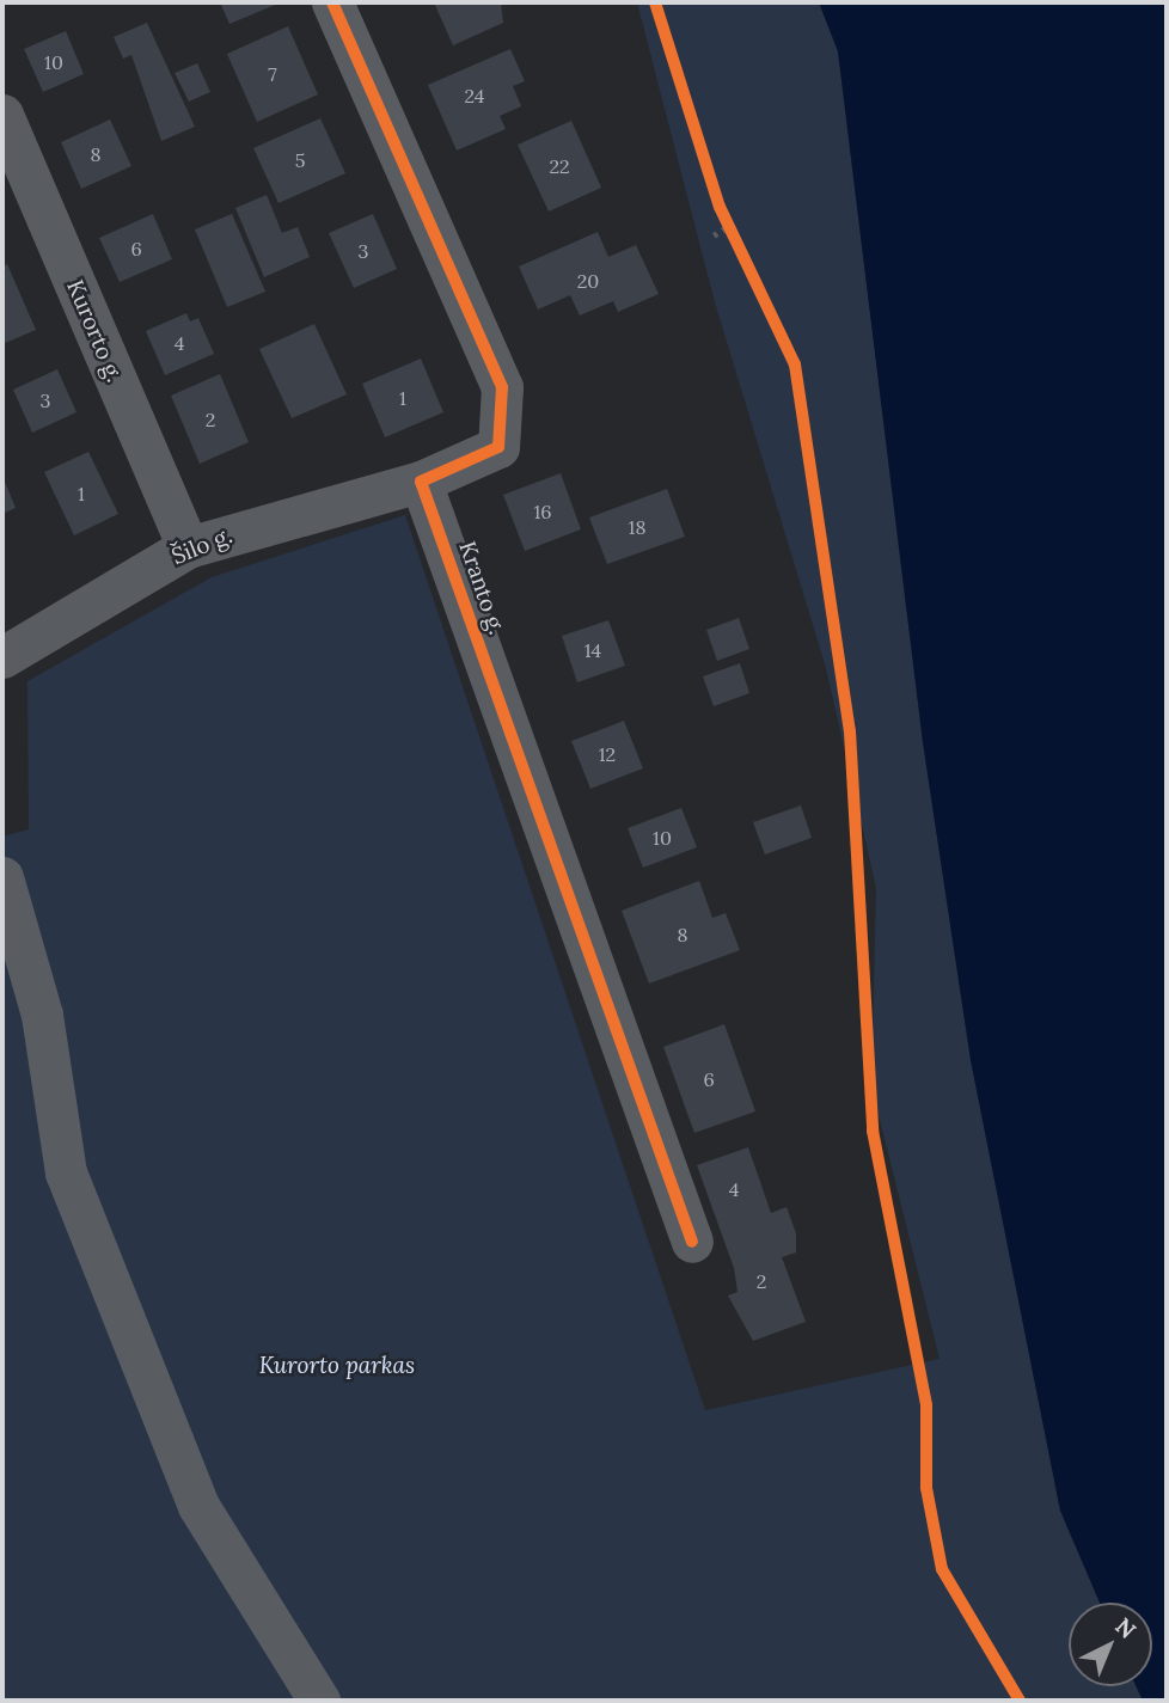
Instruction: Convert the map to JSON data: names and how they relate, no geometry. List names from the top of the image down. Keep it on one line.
{"streets":{"street":["Kurorto g.","Šilo g.","Kranto g."]},"crossings":[["Kurorto g.","Šilo g."],["Šilo g.","Kranto g."]],"parks":["Kurorto parkas"],"house_numbers":["10","7","24","8","5","22","6","3","20","4","1","3","2","1","16","18","14","12","10","8","6","4","2"],"north":"top right"}
